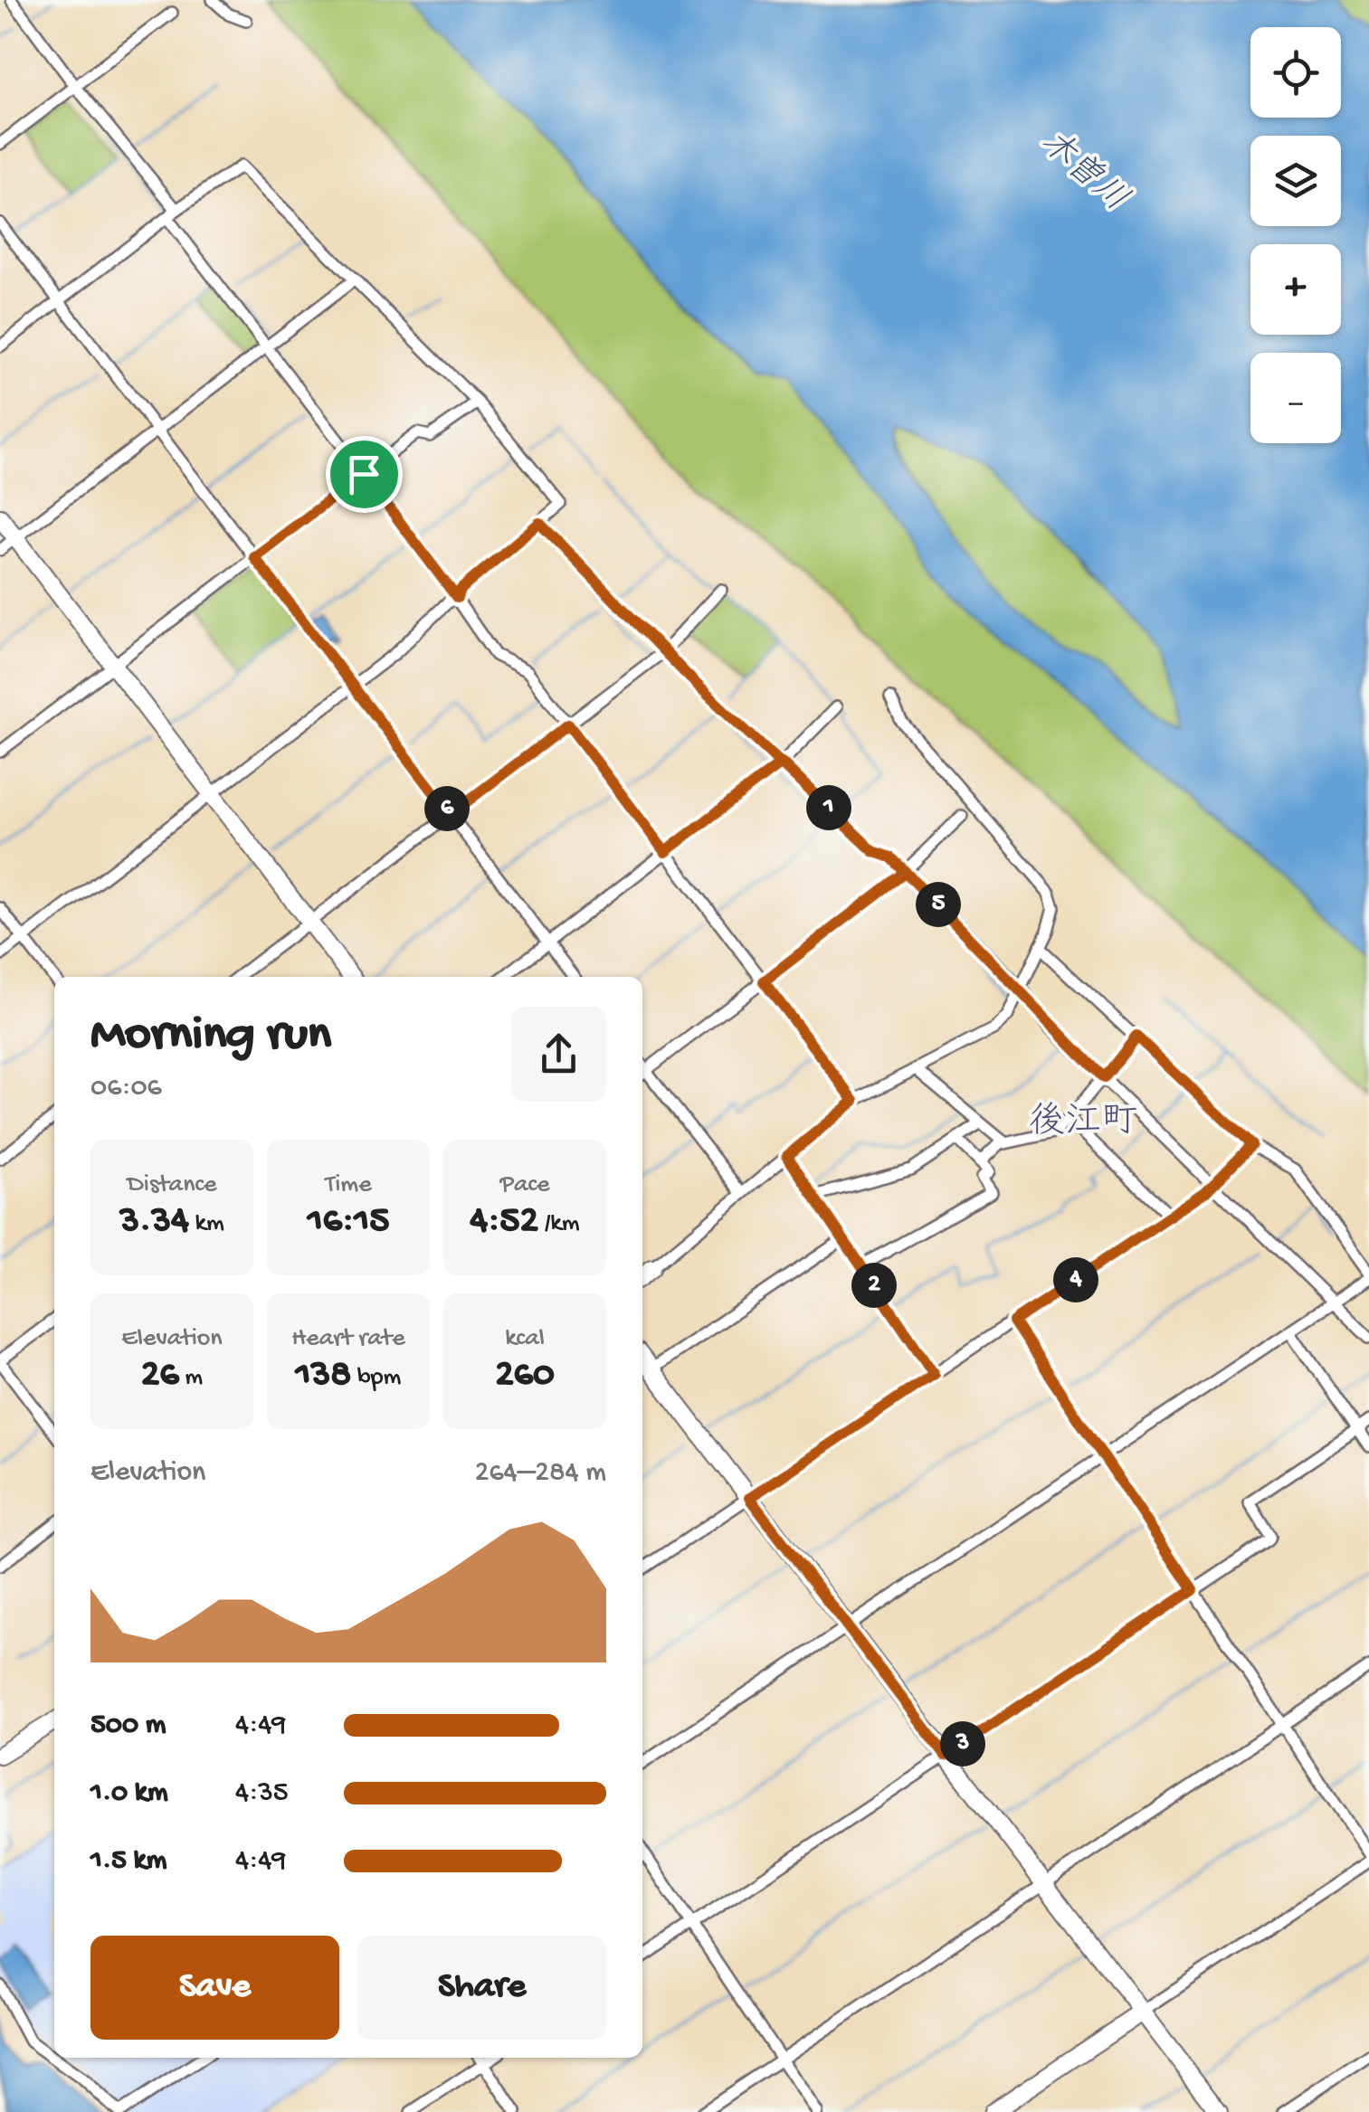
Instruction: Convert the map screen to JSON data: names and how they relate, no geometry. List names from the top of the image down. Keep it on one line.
{"districts":["後江町"],"water":["木曽川"],"page":{"map_buttons":["+","−"],"pins":["1","6","5","4","2","3"],"heading":["Morning run","06:06"],"stats":[["Distance","3.34 km"],["Time","16:15"],["Pace","4:52 /km"],["Elevation","26 m"],["Heart rate","138 bpm"],["kcal","260"]],"chart":["Elevation","264–284 m"],"list":[{"name":"500 m","note":"4:49"},{"name":"1.0 km","note":"4:35"},{"name":"1.5 km","note":"4:49"}],"buttons":["Save","Share"]}}
